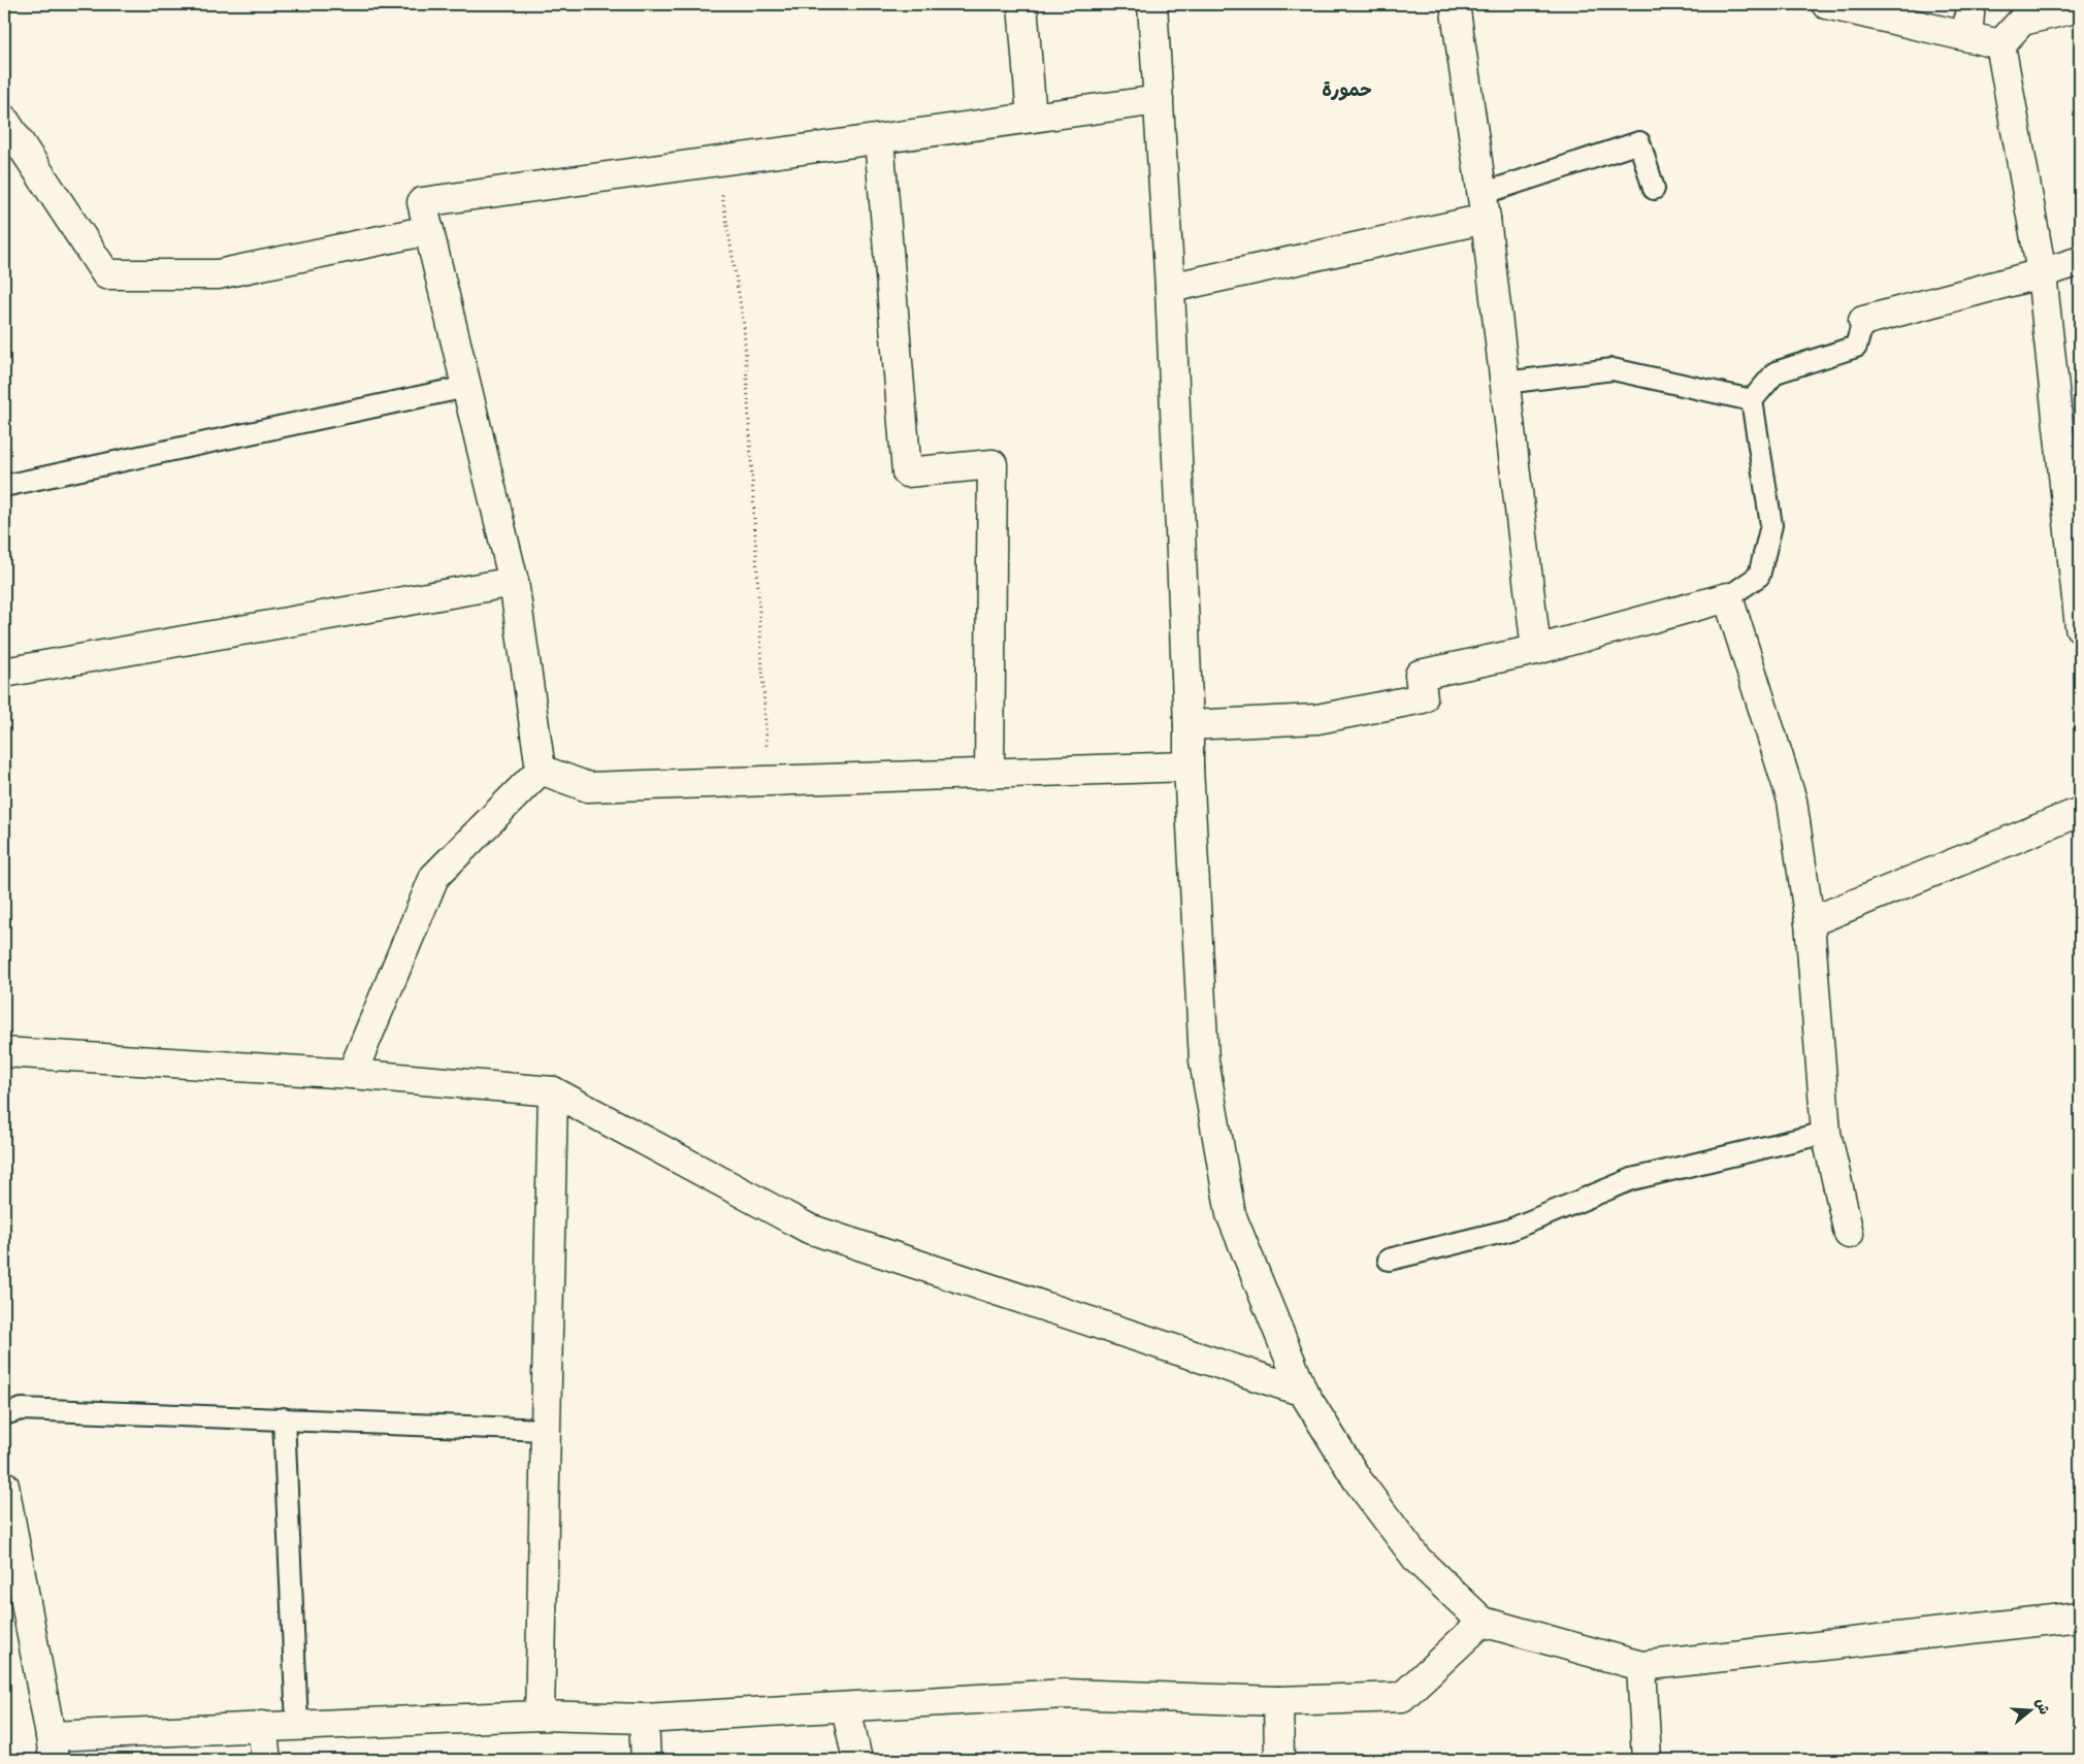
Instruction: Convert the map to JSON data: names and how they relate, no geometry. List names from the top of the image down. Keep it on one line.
{"districts":["حمورة"],"north":"right"}
